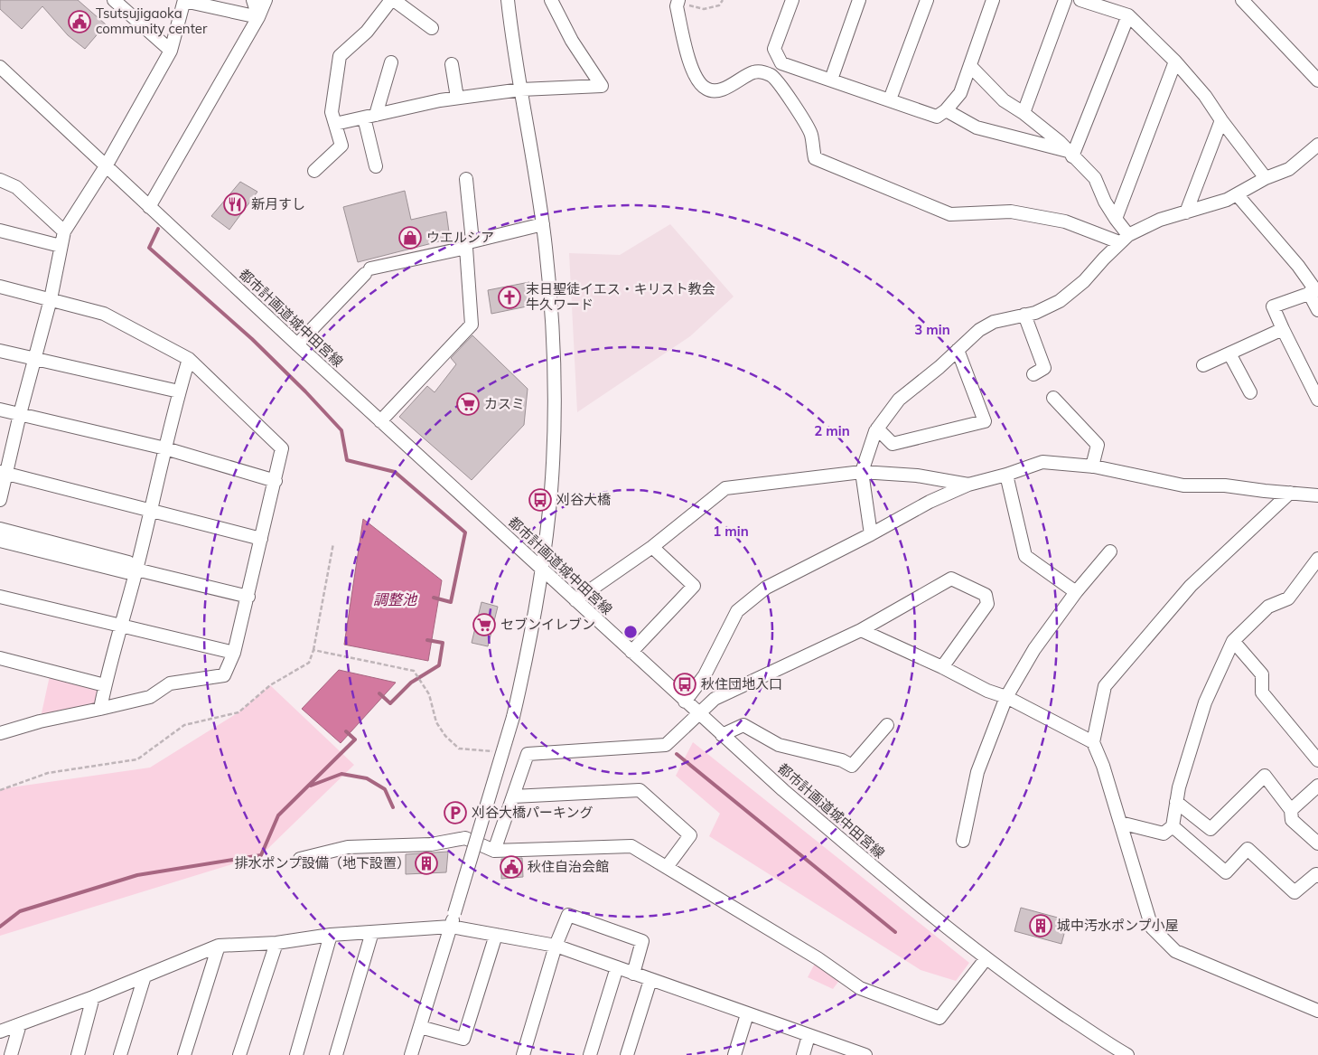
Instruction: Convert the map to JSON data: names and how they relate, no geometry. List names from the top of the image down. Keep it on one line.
{"streets":{"street":["都市計画道城中田宮線"]},"water":["調整池"],"places":{"public building":["Tsutsujigaoka community center","秋住自治会館"],"restaurant":["新月すし"],"shop":["ウエルシア"],"church":["末日聖徒イエス・キリスト教会 牛久ワード"],"supermarket":["カスミ","セブンイレブン"],"bus stop":["刈谷大橋","秋住団地入口"],"parking":["刈谷大橋パーキング"],"building":["排水ポンプ設備（地下設置）","城中汚水ポンプ小屋"]},"rings":["3 min","2 min","1 min"]}
